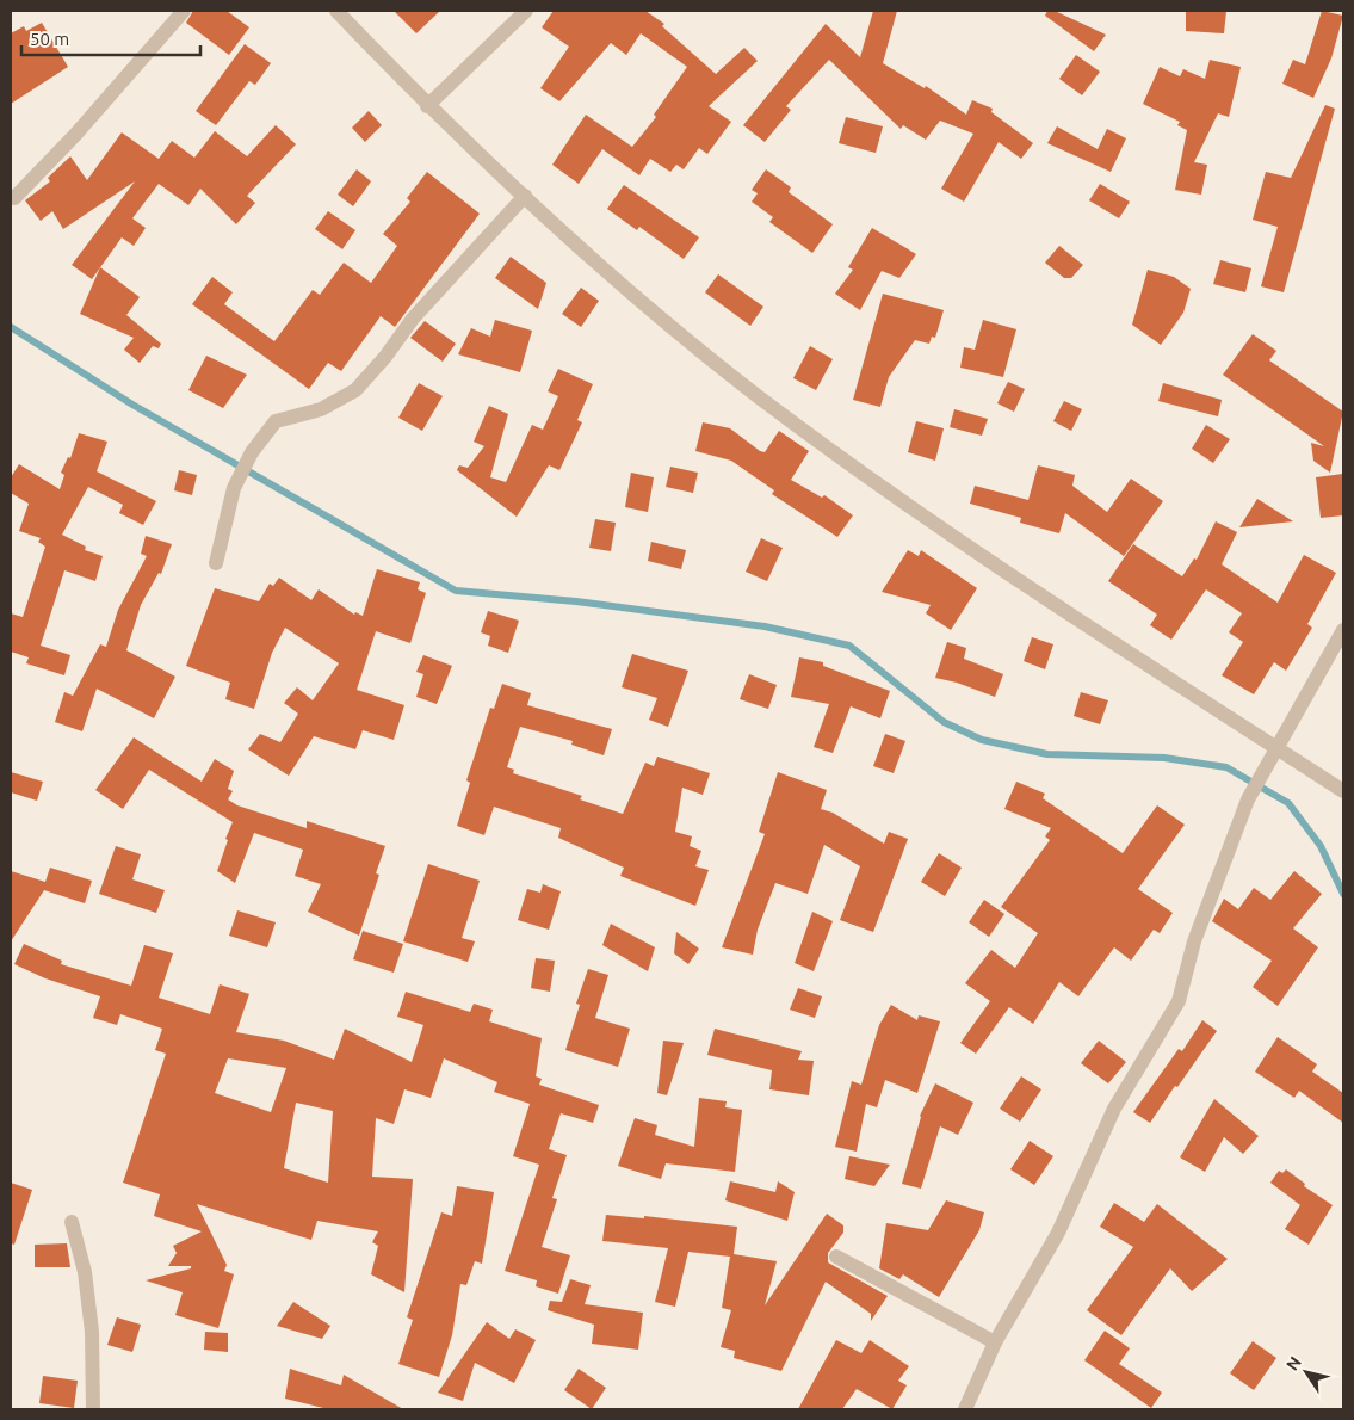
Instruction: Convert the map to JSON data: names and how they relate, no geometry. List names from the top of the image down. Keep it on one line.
{"scale_bar":"50 m","north":"top left"}
